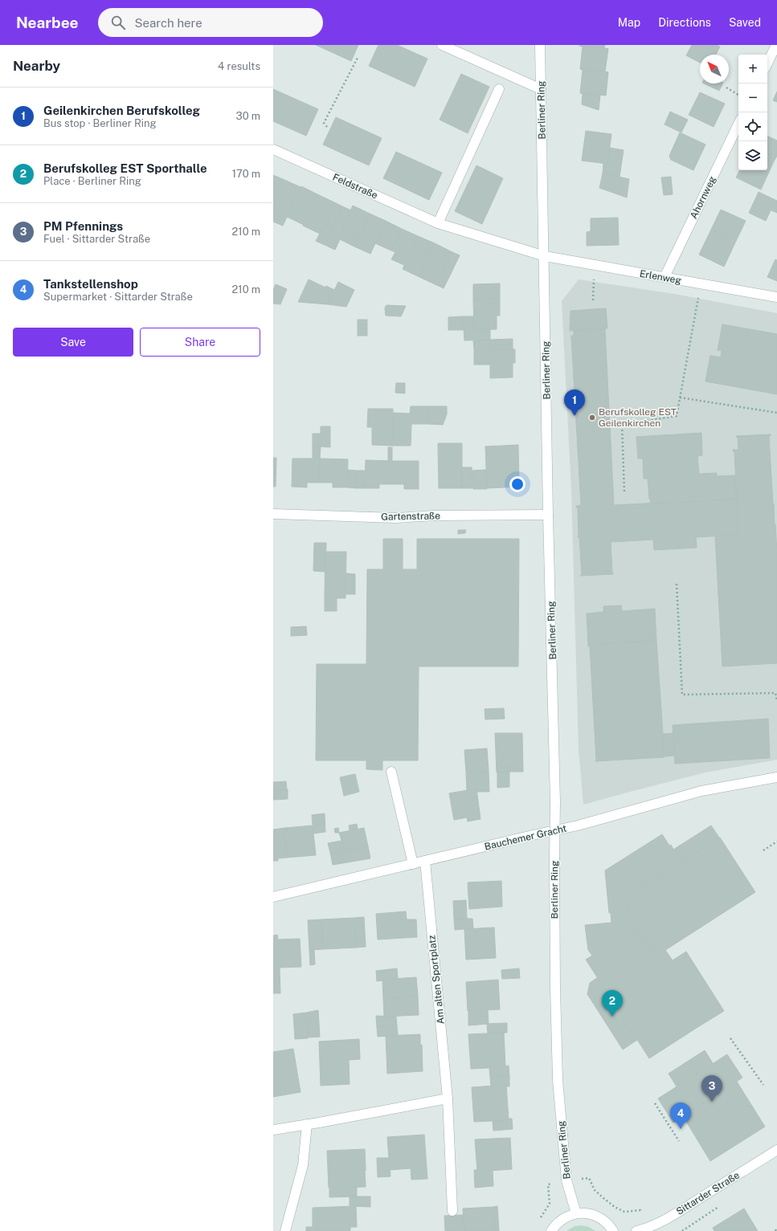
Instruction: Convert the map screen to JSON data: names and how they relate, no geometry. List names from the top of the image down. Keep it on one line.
{"streets":{"street":["Berliner Ring","Feldstraße","Ahornweg","Erlenweg","Gartenstraße","Bauchemer Gracht","Am alten Sportplatz","Sittarder Straße"]},"crossings":[["Berliner Ring","Feldstraße"],["Berliner Ring","Erlenweg"],["Berliner Ring","Gartenstraße"],["Feldstraße","Erlenweg"],["Ahornweg","Erlenweg"],["Bauchemer Gracht","Am alten Sportplatz"]],"places":["Berufskolleg EST Geilenkirchen"],"north":"top left","page":{"header":"Nearbee","search":"Search here","nav":["Map","Directions","Saved"],"heading":["Nearby","4 results"],"map_buttons":["+","−"],"list":[{"mark":"1","name":"Geilenkirchen Berufskolleg","note":"Bus stop · Berliner Ring","value":"30 m"},{"mark":"2","name":"Berufskolleg EST Sporthalle","note":"Place · Berliner Ring","value":"170 m"},{"mark":"3","name":"PM Pfennings","note":"Fuel · Sittarder Straße","value":"210 m"},{"mark":"4","name":"Tankstellenshop","note":"Supermarket · Sittarder Straße","value":"210 m"}],"buttons":["Save","Share"],"pins":["1","2","3","4"]}}
